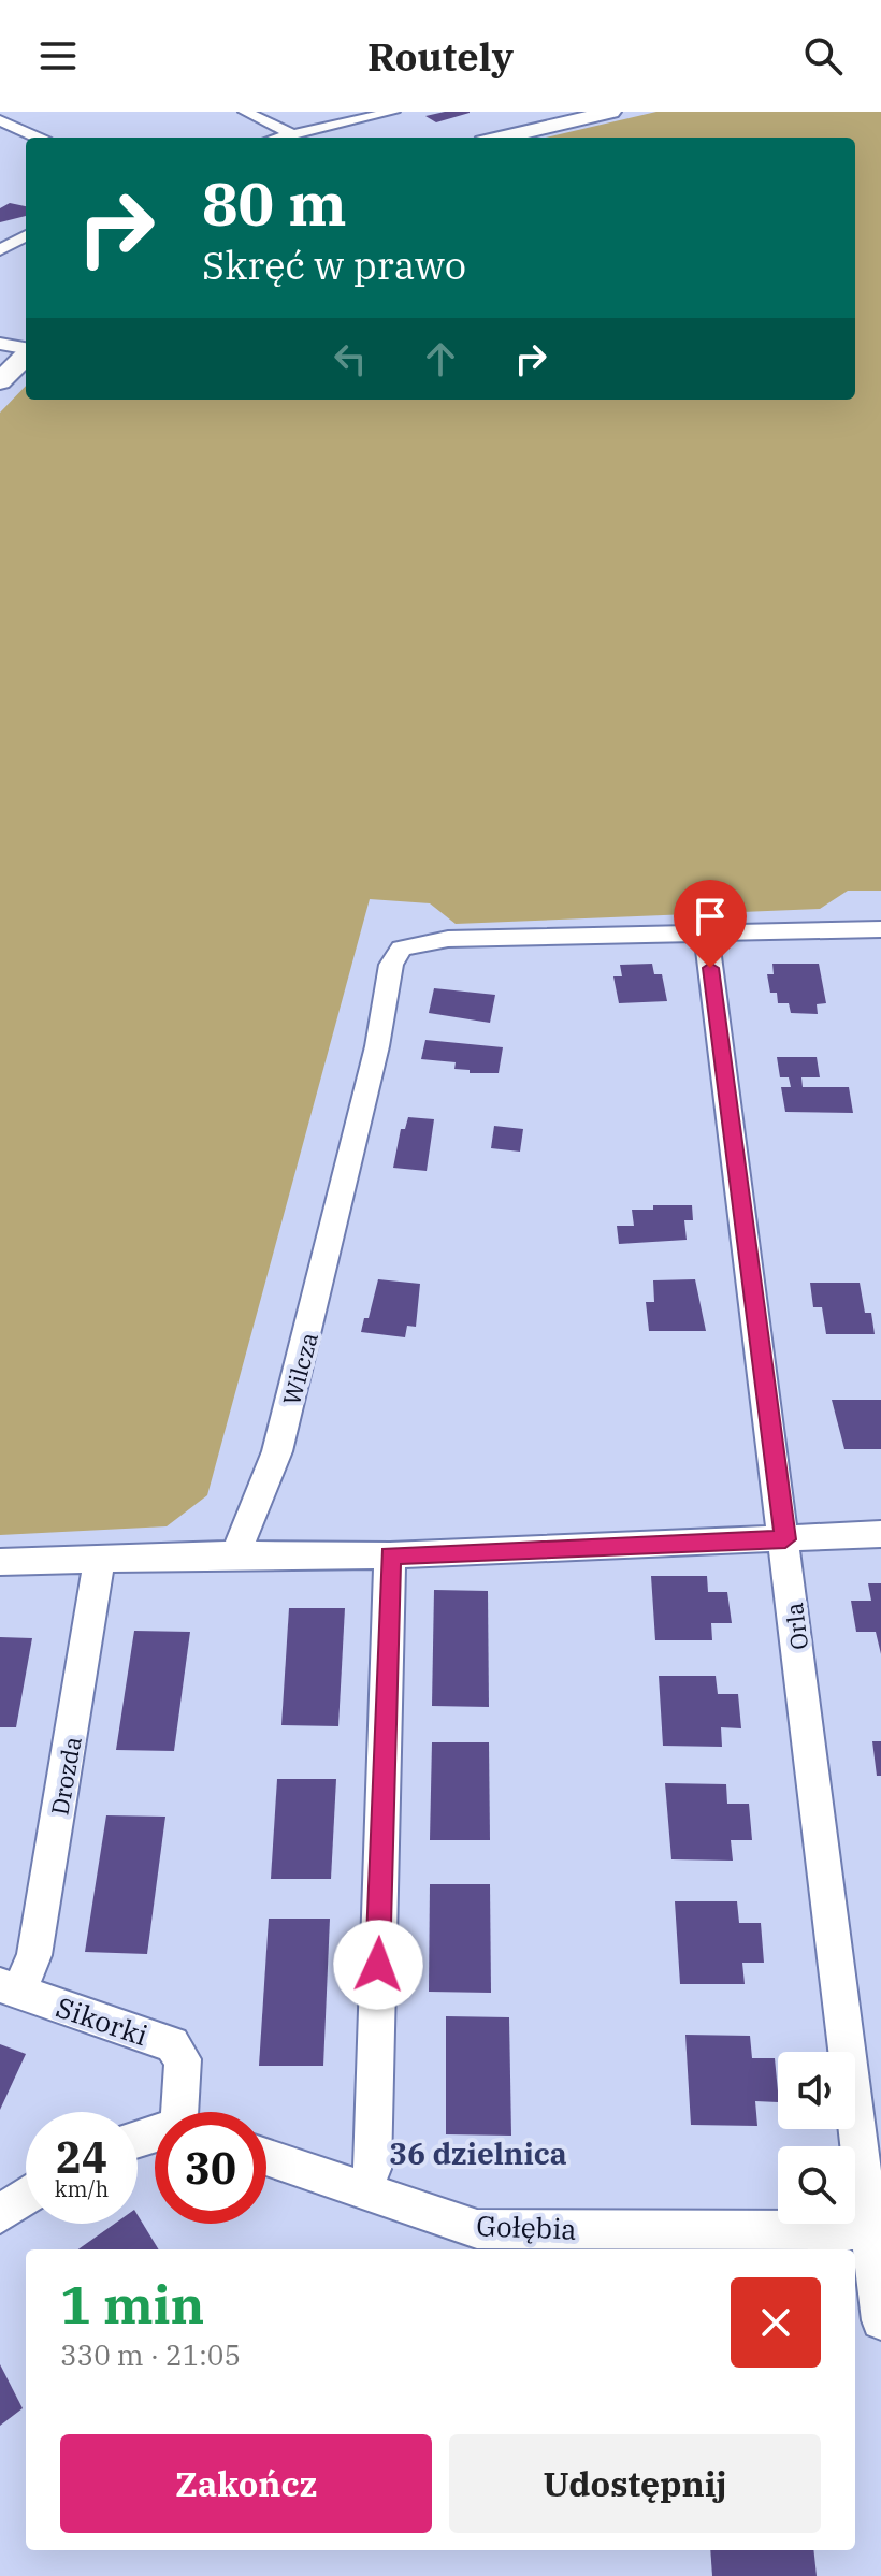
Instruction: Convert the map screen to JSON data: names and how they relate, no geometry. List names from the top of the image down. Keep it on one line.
{"streets":{"street":["Wilcza","Orla","Drozda","Sikorki","Gołębia"]},"crossings":[["Wilcza","Orla"],["Orla","Gołębia"],["Drozda","Sikorki"]],"districts":["36 dzielnica"],"page":{"header":"Routely","turn":["80 m","Skręć w prawo"],"speed":"24 km/h","limit":"30","heading":["1 min","330 m · 21:05"],"buttons":["Zakończ","Udostępnij"]}}
